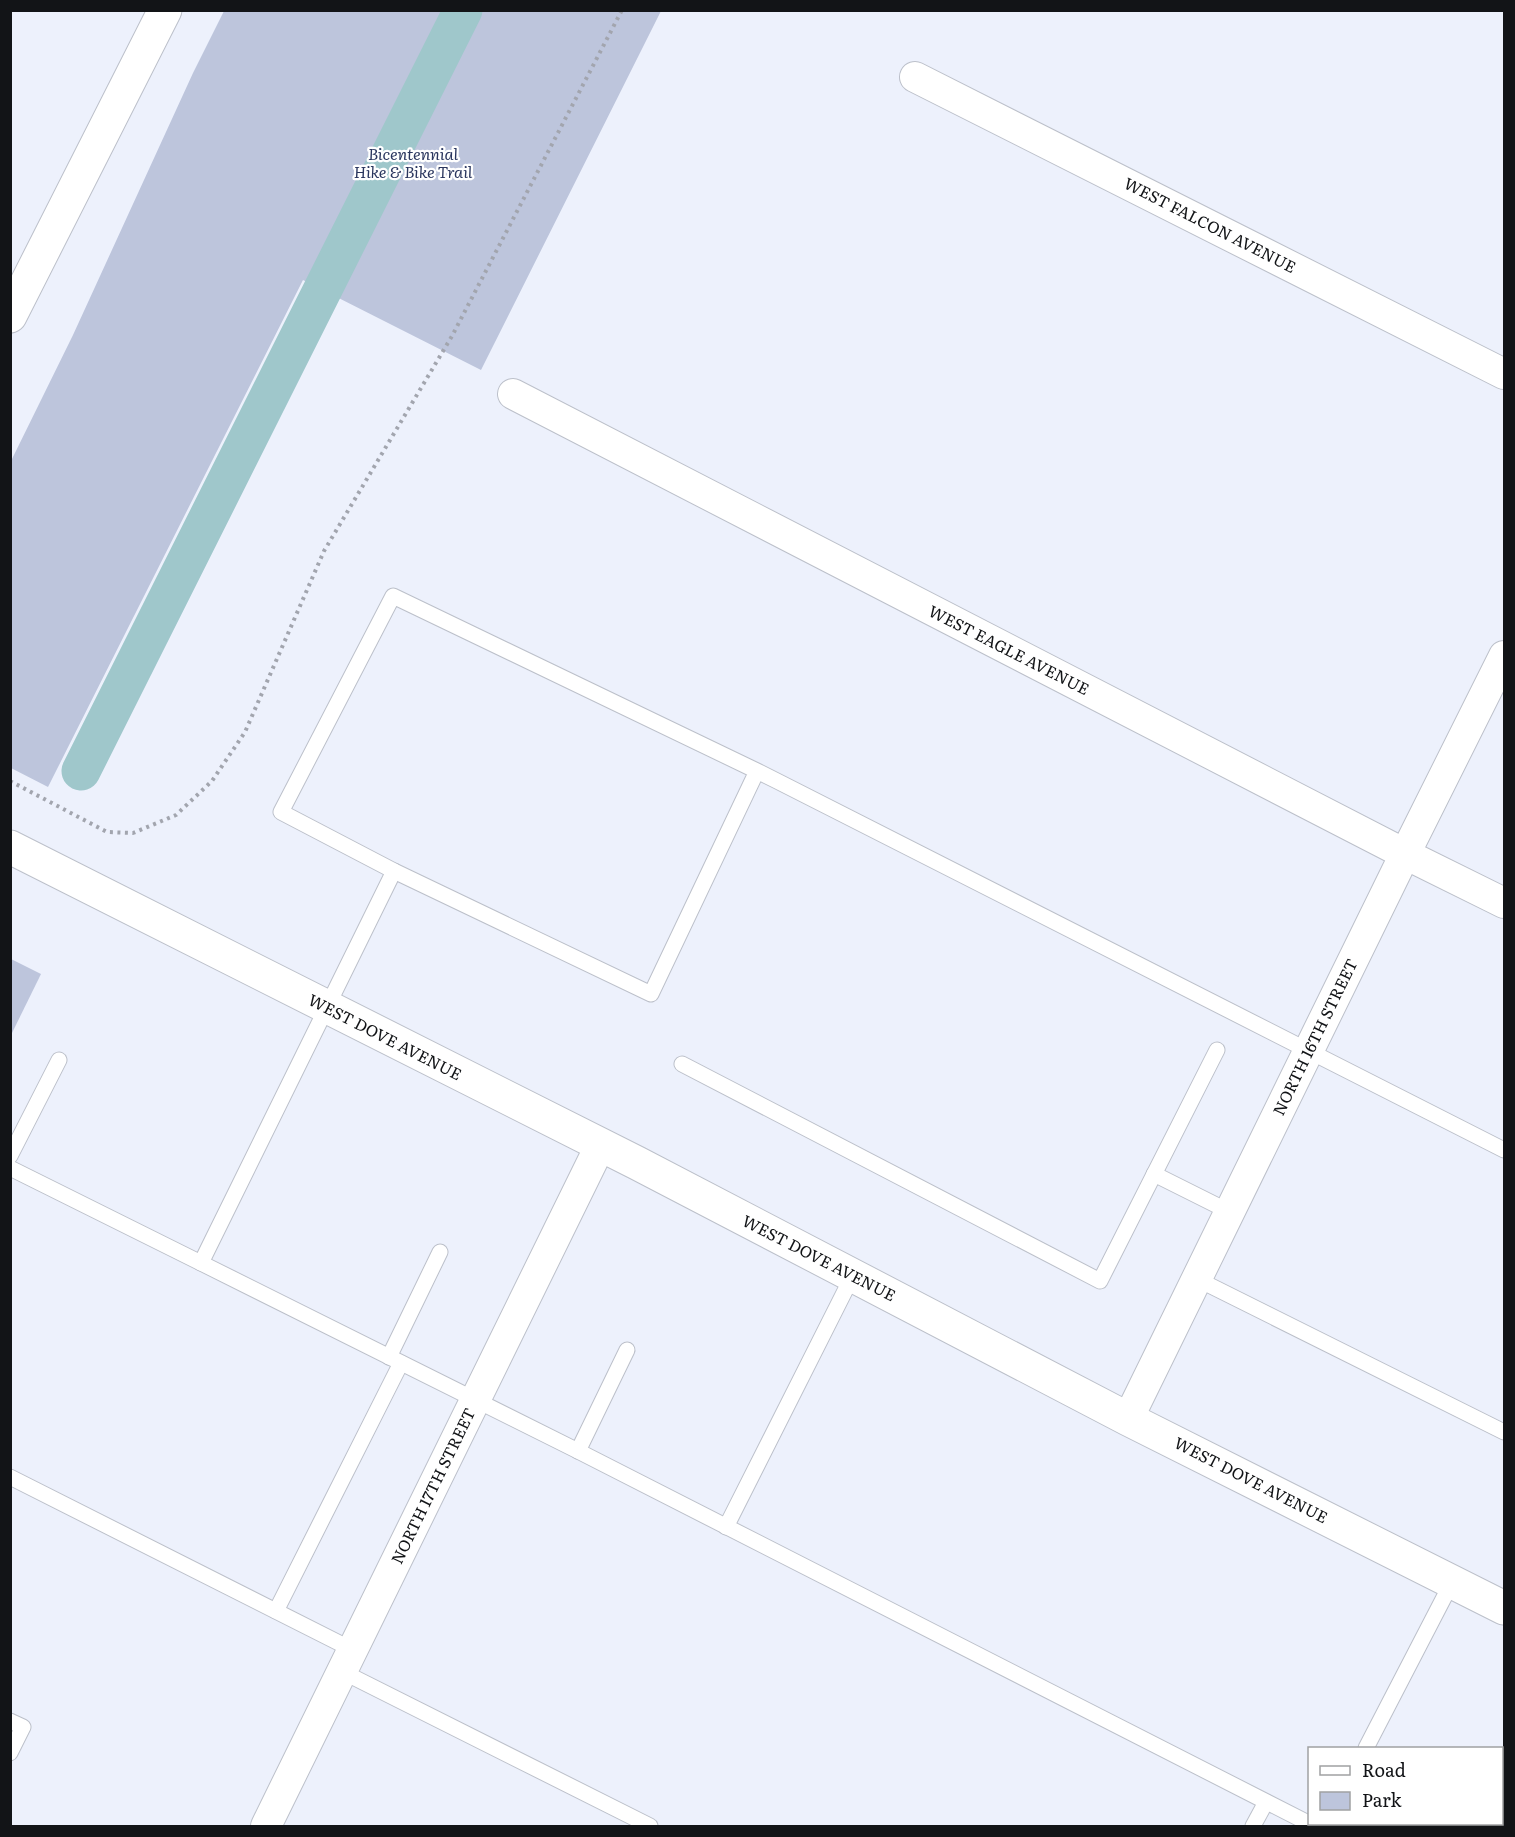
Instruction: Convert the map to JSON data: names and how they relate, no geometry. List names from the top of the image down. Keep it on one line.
{"streets":{"main road":["WEST DOVE AVENUE"],"street":["WEST FALCON AVENUE","WEST EAGLE AVENUE","NORTH 16TH STREET","NORTH 17TH STREET"]},"crossings":[["WEST EAGLE AVENUE","NORTH 16TH STREET"],["WEST DOVE AVENUE","NORTH 16TH STREET"],["WEST DOVE AVENUE","NORTH 17TH STREET"]],"parks":["Bicentennial Hike & Bike Trail"],"legend":["Road","Park"]}
